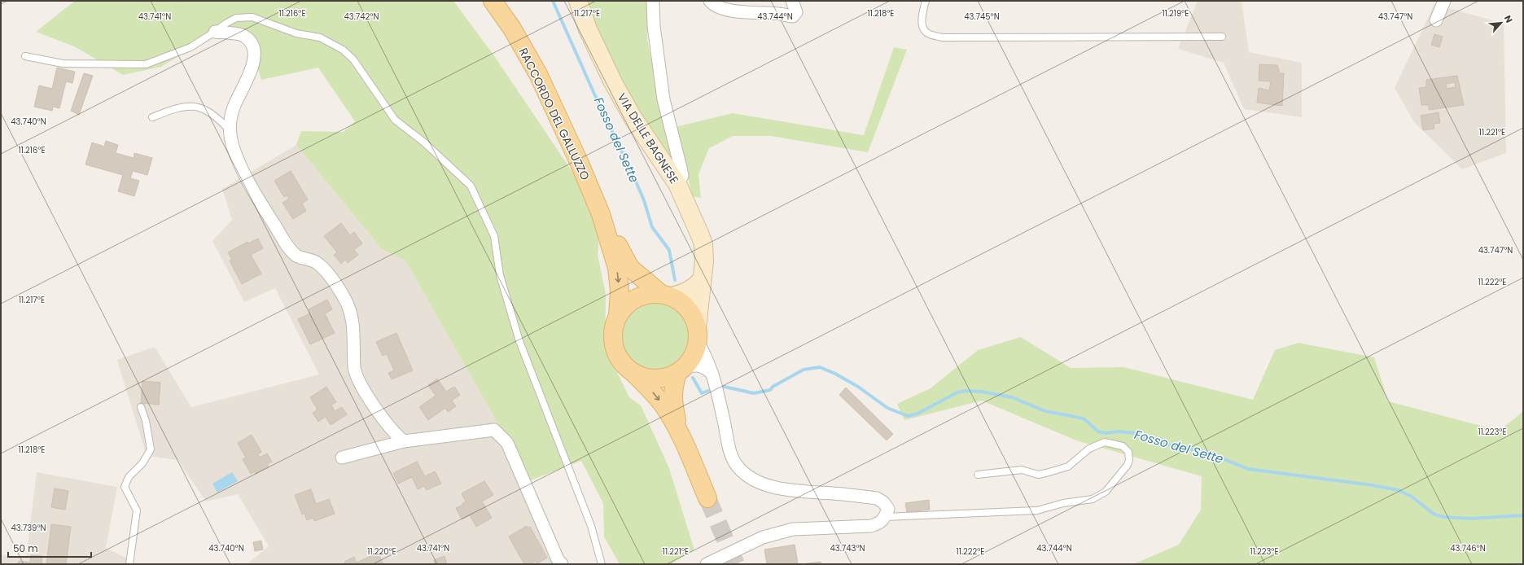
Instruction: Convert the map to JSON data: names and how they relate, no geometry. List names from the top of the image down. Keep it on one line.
{"streets":{"main road":["RACCORDO DEL GALLUZZO","VIA DELLE BAGNESE"]},"crossings":[["RACCORDO DEL GALLUZZO","VIA DELLE BAGNESE"]],"water":["Fosso del Sette"],"scale_bar":"50 m","north":"top right","coordinates":["11.216°E","11.217°E","11.218°E","11.219°E","43.741°N","43.742°N","43.744°N","43.745°N","43.747°N","43.740°N","11.221°E","11.222°E","11.223°E","43.739°N","43.743°N","43.746°N","11.220°E"]}
